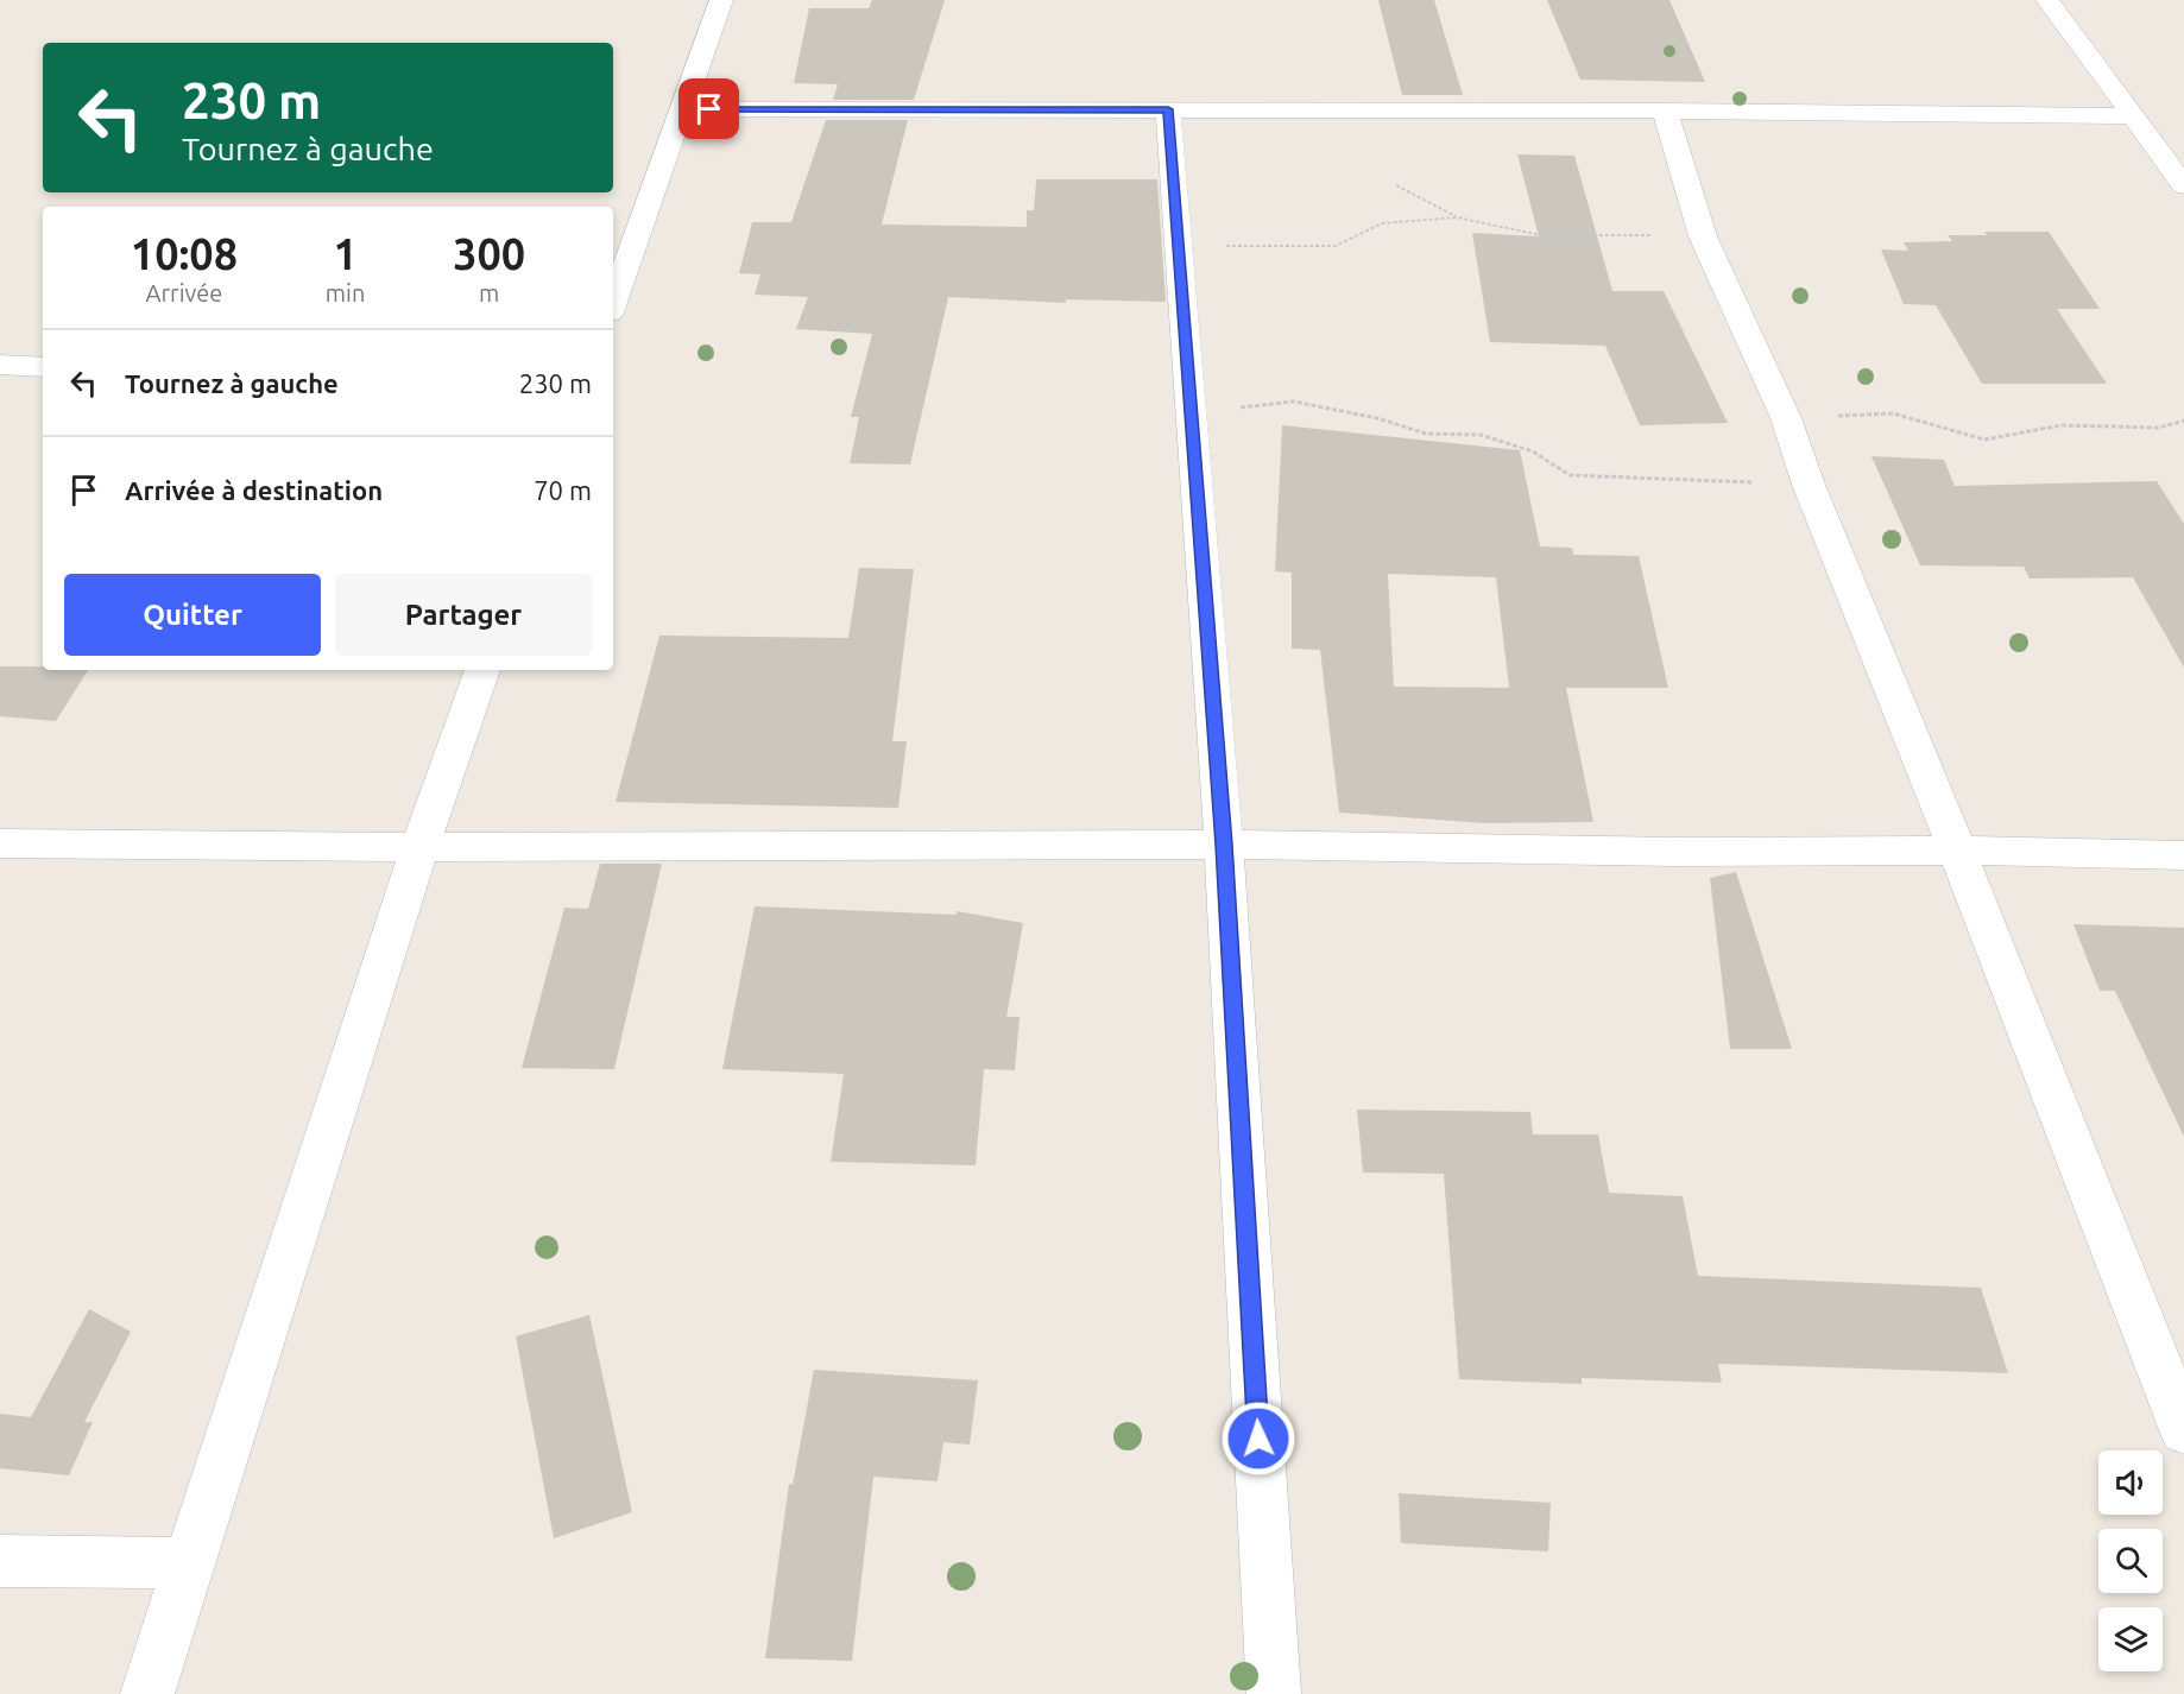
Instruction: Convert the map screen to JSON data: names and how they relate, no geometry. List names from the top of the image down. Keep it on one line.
{"page":{"turn":["230 m","Tournez à gauche"],"eta":["10:08","Arrivée","1","min","300","m"],"list":[{"name":"Tournez à gauche","value":"230 m"},{"name":"Arrivée à destination","value":"70 m"}],"buttons":["Quitter","Partager"]}}
